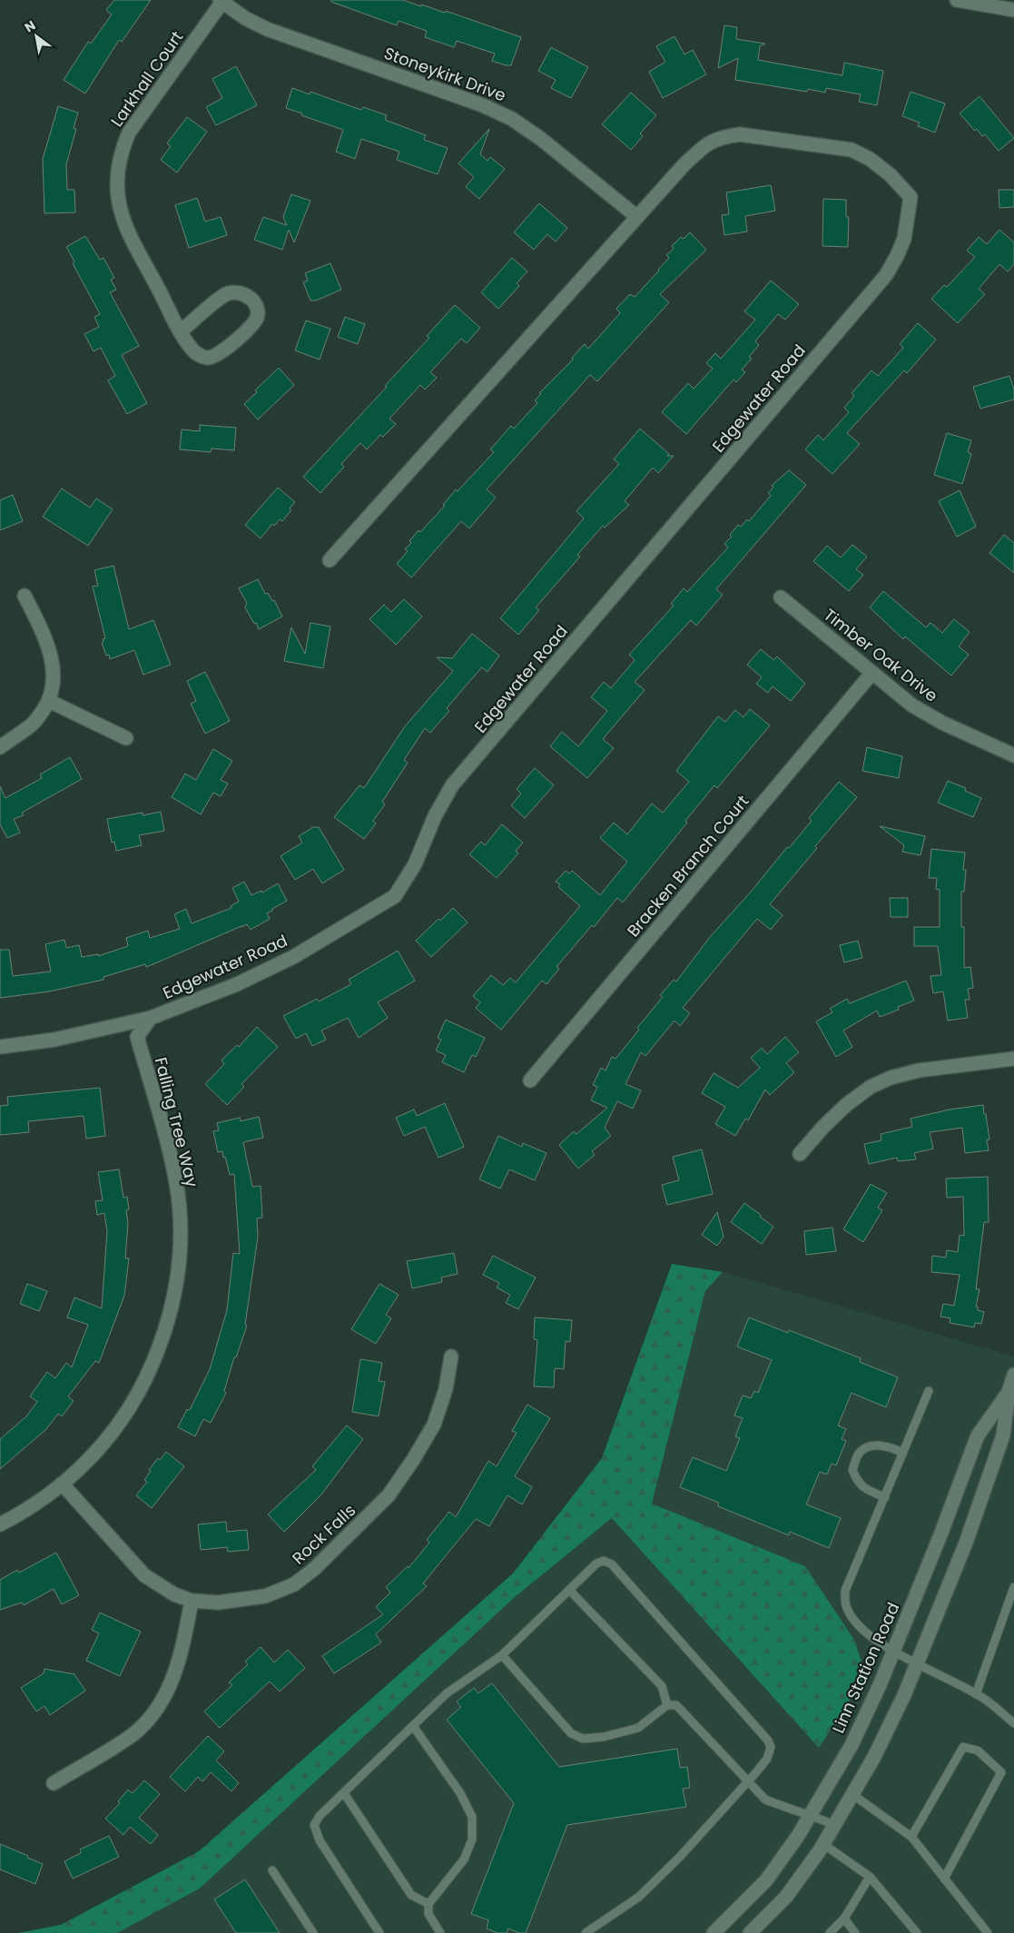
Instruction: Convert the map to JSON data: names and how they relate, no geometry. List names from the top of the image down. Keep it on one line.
{"streets":{"street":["Stoneykirk Drive","Larkhall Court","Edgewater Road","Timber Oak Drive","Bracken Branch Court","Falling Tree Way","Rock Falls","Linn Station Road"]},"crossings":[["Stoneykirk Drive","Larkhall Court"],["Stoneykirk Drive","Edgewater Road"],["Edgewater Road","Falling Tree Way"],["Timber Oak Drive","Bracken Branch Court"],["Falling Tree Way","Rock Falls"]],"north":"top left"}
